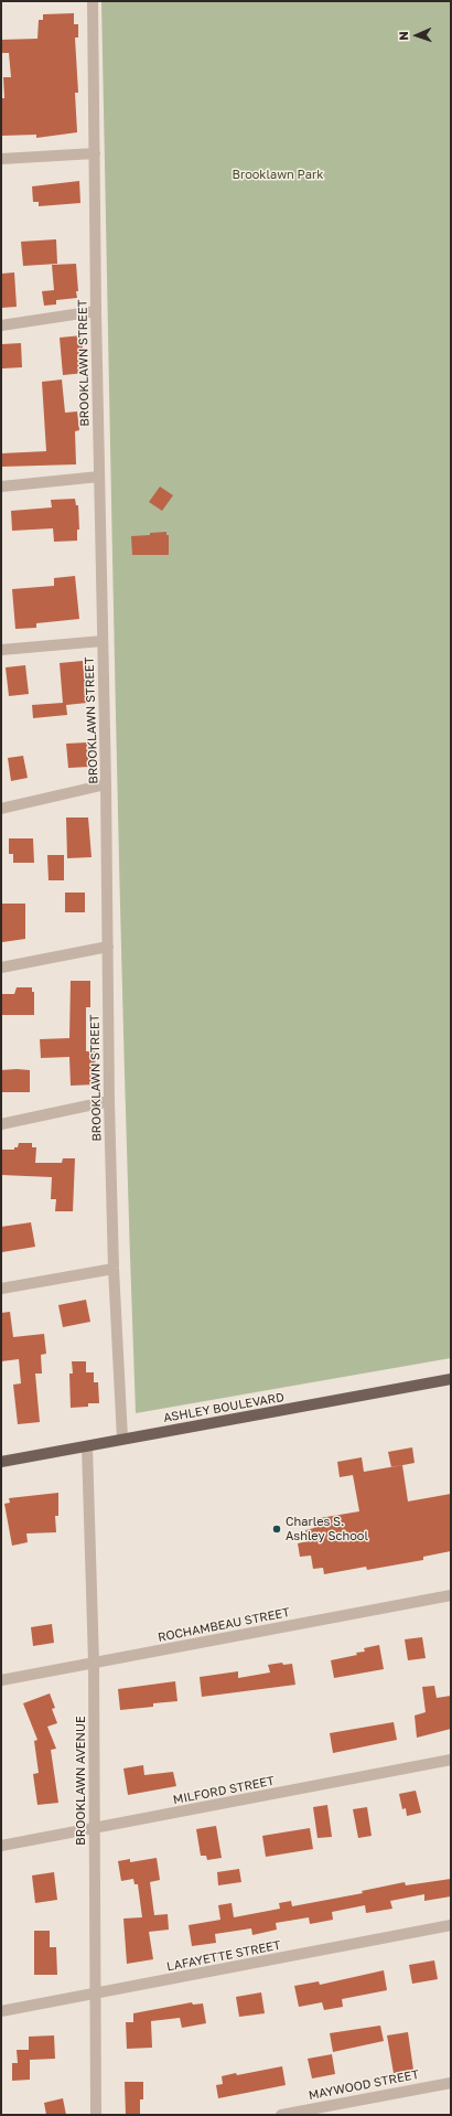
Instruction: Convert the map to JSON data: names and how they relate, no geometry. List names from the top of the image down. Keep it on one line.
{"streets":{"main road":["ASHLEY BOULEVARD"],"street":["BROOKLAWN STREET","ROCHAMBEAU STREET","BROOKLAWN AVENUE","MILFORD STREET","LAFAYETTE STREET","MAYWOOD STREET"]},"crossings":[["BROOKLAWN STREET","ASHLEY BOULEVARD"],["ASHLEY BOULEVARD","BROOKLAWN AVENUE"],["ROCHAMBEAU STREET","BROOKLAWN AVENUE"],["BROOKLAWN AVENUE","MILFORD STREET"],["BROOKLAWN AVENUE","LAFAYETTE STREET"]],"parks":["Brooklawn Park"],"places":["Charles S. Ashley School"],"north":"left"}
